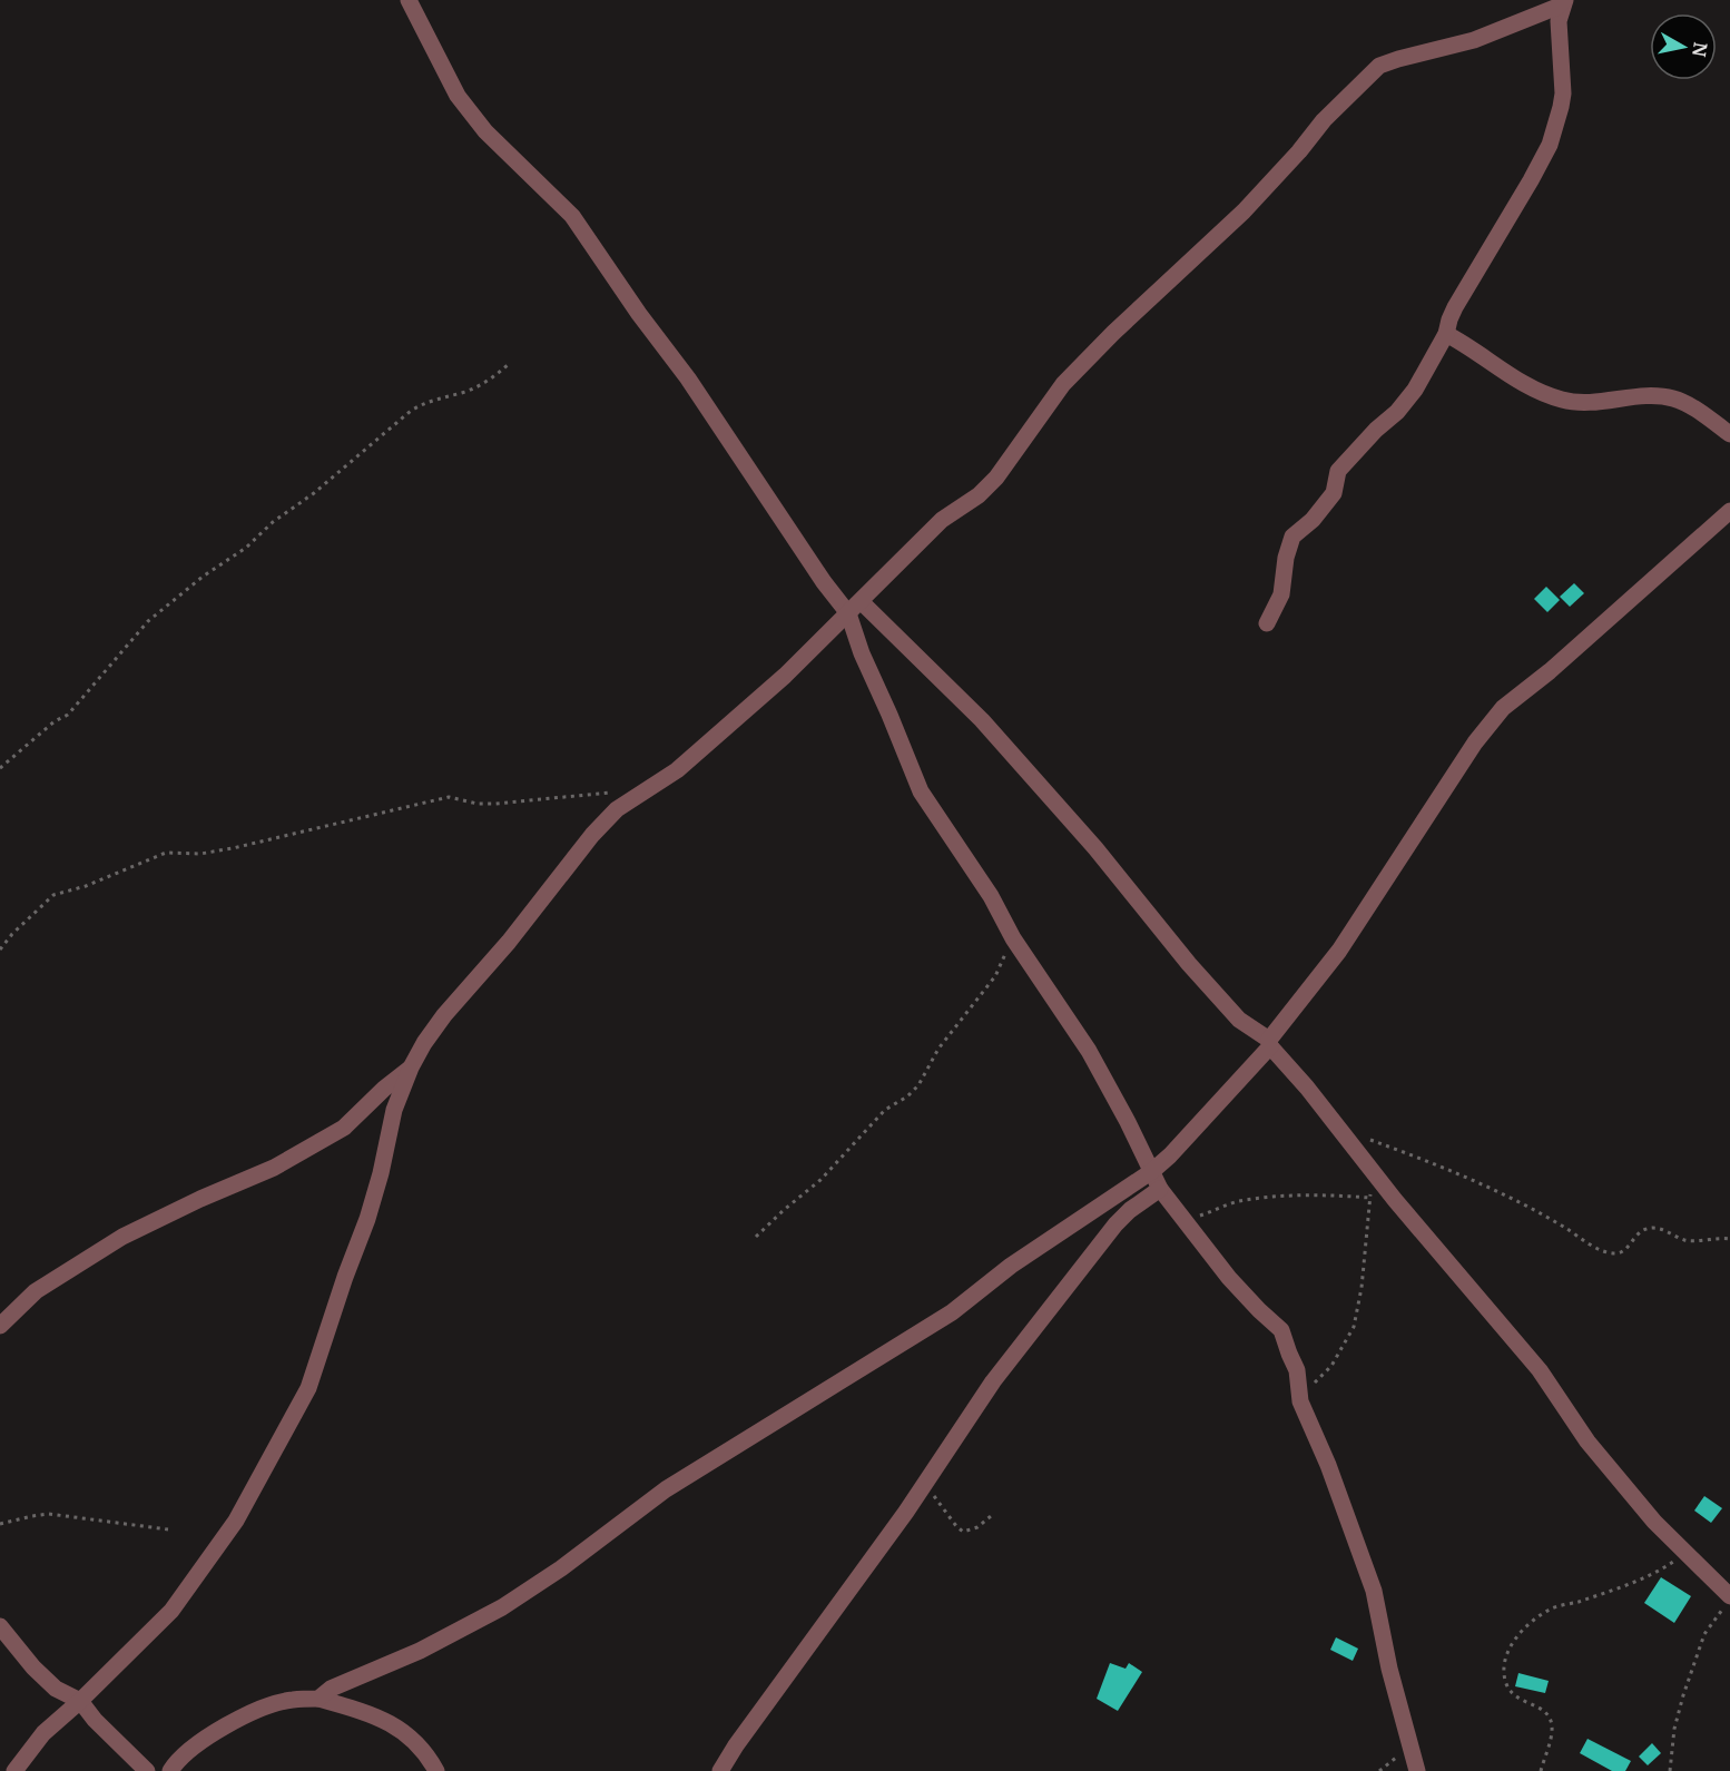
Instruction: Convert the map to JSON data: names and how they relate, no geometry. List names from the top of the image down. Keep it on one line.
{"north":"right"}
